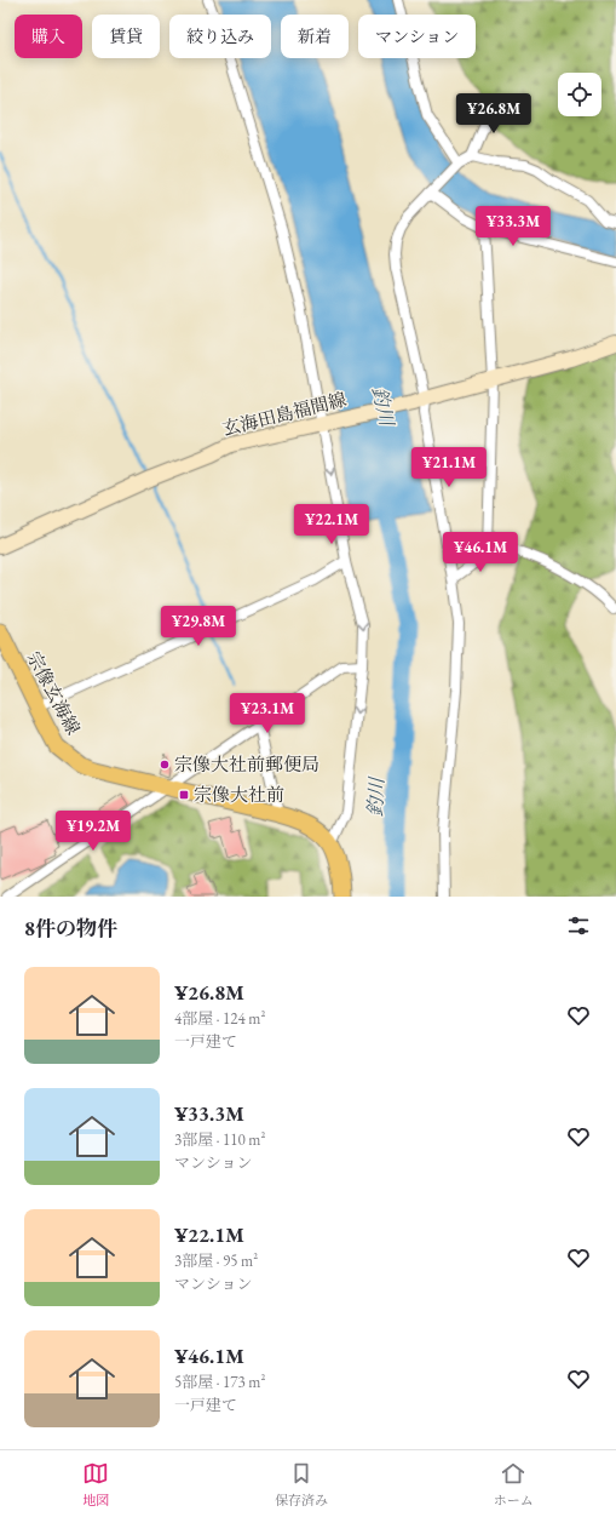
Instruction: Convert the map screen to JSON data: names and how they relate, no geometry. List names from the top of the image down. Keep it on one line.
{"streets":{"main road":["玄海田島福間線","宗像玄海線"]},"water":["釣川"],"places":{"other":["宗像大社前郵便局"],"transit":["宗像大社前"]},"page":{"chip":["購入","賃貸","絞り込み","新着","マンション"],"price":["¥26.8M","¥33.3M","¥21.1M","¥22.1M","¥46.1M","¥29.8M","¥23.1M","¥19.2M"],"heading":"8件の物件","list":[{"name":"¥26.8M","note":"4部屋 · 124 m² · 一戸建て"},{"name":"¥33.3M","note":"3部屋 · 110 m² · マンション"},{"name":"¥22.1M","note":"3部屋 · 95 m² · マンション"},{"name":"¥46.1M","note":"5部屋 · 173 m² · 一戸建て"}],"tabs":["地図","保存済み","ホーム"]}}
